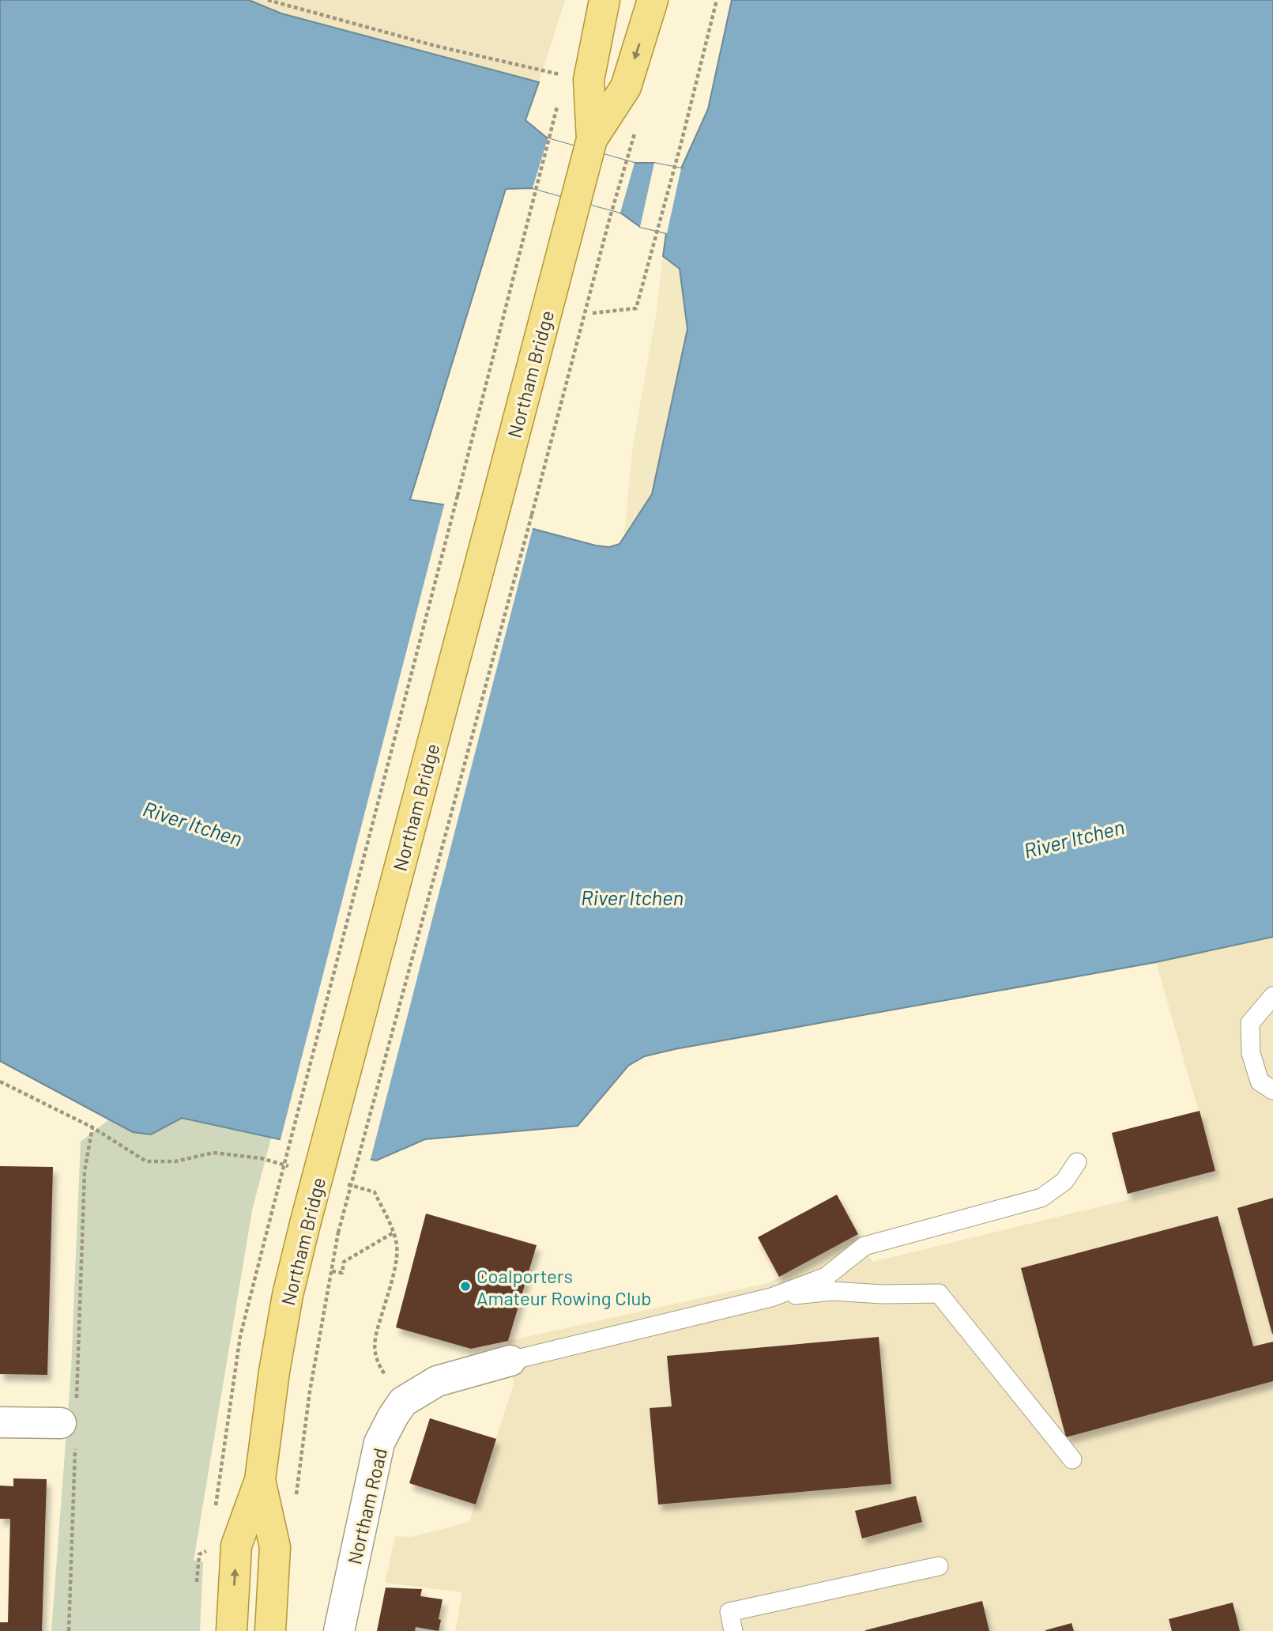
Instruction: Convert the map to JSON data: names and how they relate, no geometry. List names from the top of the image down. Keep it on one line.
{"streets":{"main road":["Northam Bridge"],"street":["Northam Road"]},"water":["River Itchen"],"places":["Coalporters Amateur Rowing Club"]}
